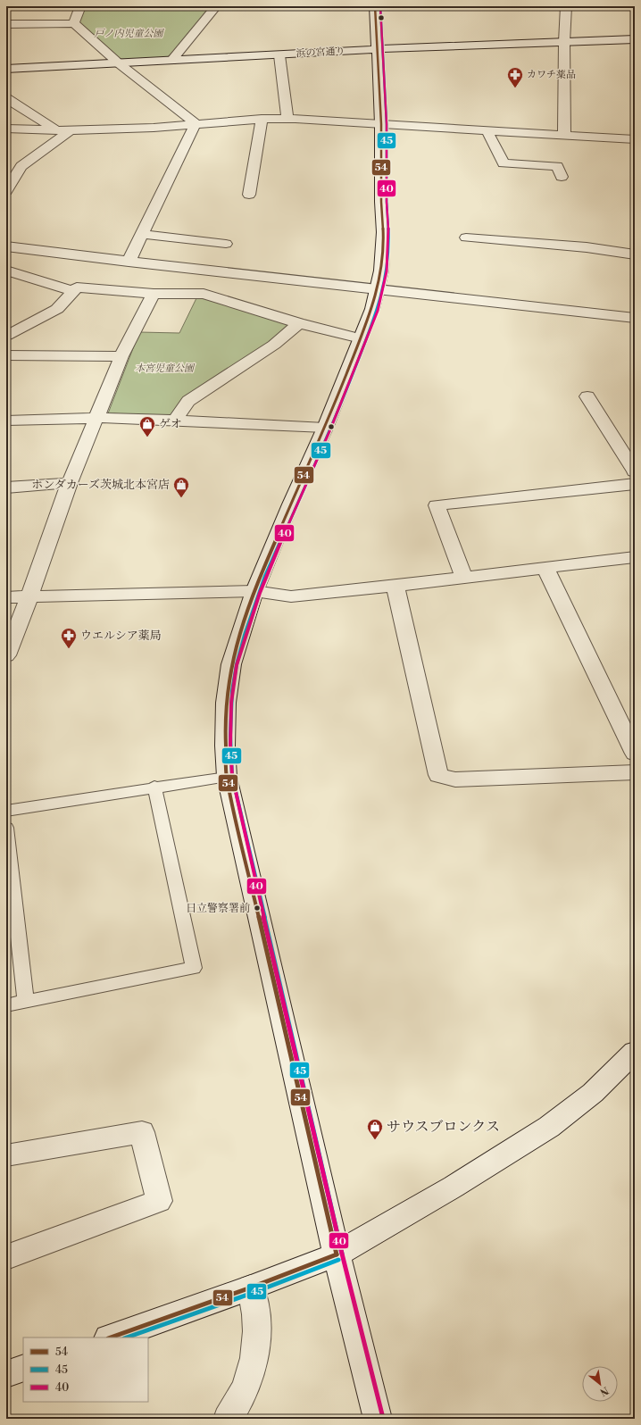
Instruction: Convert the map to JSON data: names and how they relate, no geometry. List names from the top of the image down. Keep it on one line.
{"streets":{"street":["浜の宮通り"]},"parks":["戸ノ内児童公園","本宮児童公園"],"places":{"pharmacy":["カワチ薬品","ウエルシア薬局"],"shop":["ゲオ","ホンダカーズ茨城北本宮店","サウスブロンクス"],"other":["日立警察署前"]},"lines":["transit line 54","transit line 45","transit line 40"],"legend":["54","45","40"],"north":"bottom right"}
